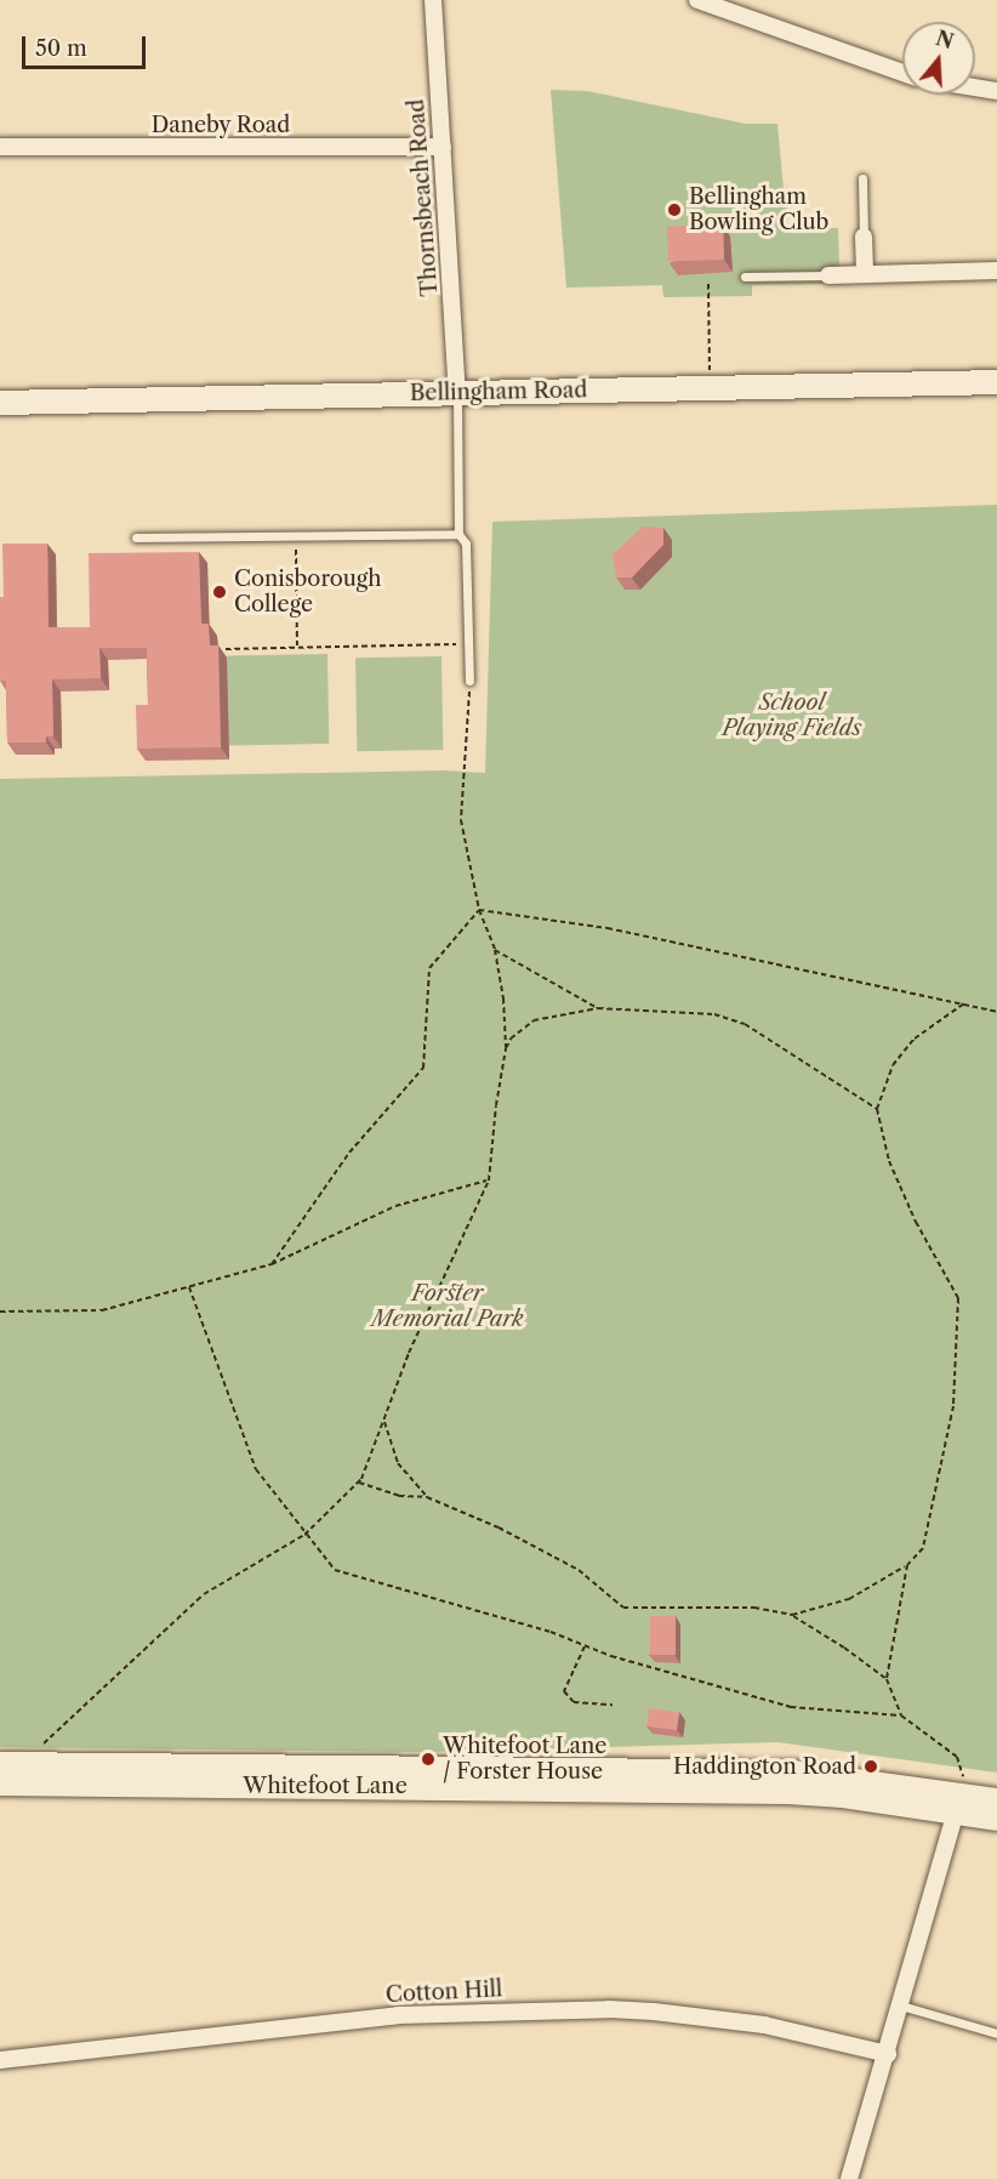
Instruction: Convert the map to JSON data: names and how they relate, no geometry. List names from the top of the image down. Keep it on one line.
{"streets":{"street":["Daneby Road","Thornsbeach Road","Bellingham Road","Whitefoot Lane","Cotton Hill"]},"crossings":[["Daneby Road","Thornsbeach Road"],["Thornsbeach Road","Bellingham Road"]],"parks":["School Playing Fields","Forster Memorial Park"],"places":["Bellingham Bowling Club","Conisborough College","Whitefoot Lane / Forster House","Haddington Road"],"scale_bar":"50 m","north":"top"}
